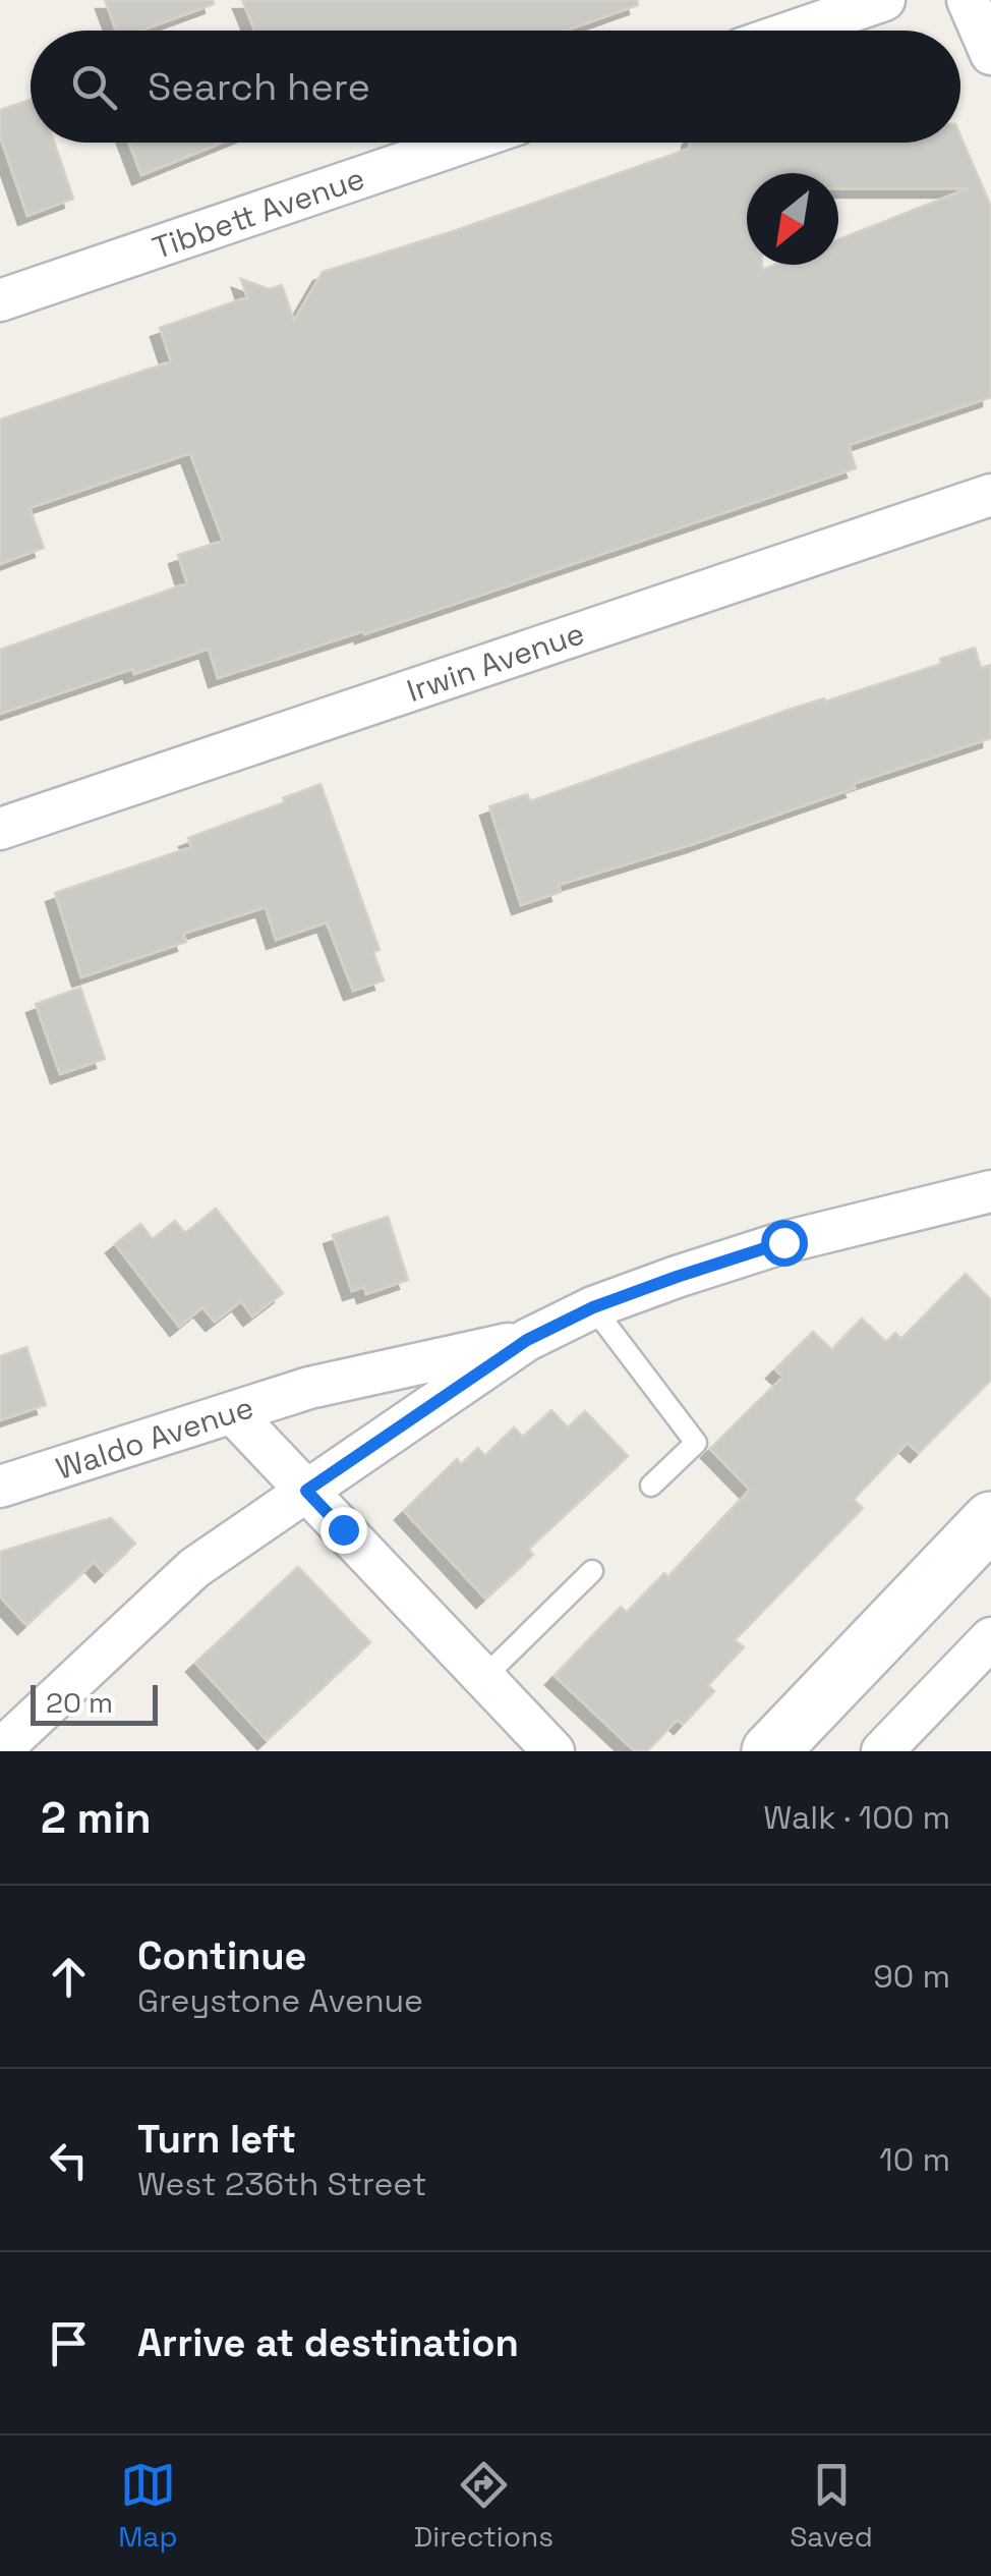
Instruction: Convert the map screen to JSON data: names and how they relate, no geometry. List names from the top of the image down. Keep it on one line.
{"streets":{"street":["Tibbett Avenue","Irwin Avenue","Waldo Avenue"]},"scale_bar":"20 m","north":"bottom left","page":{"search":"Search here","scale":"20 m","heading":["2 min","Walk · 100 m"],"list":[["Continue","Greystone Avenue","90 m"],["Turn left","West 236th Street","10 m"],"Arrive at destination"],"nav":["Map","Directions","Saved"]}}
